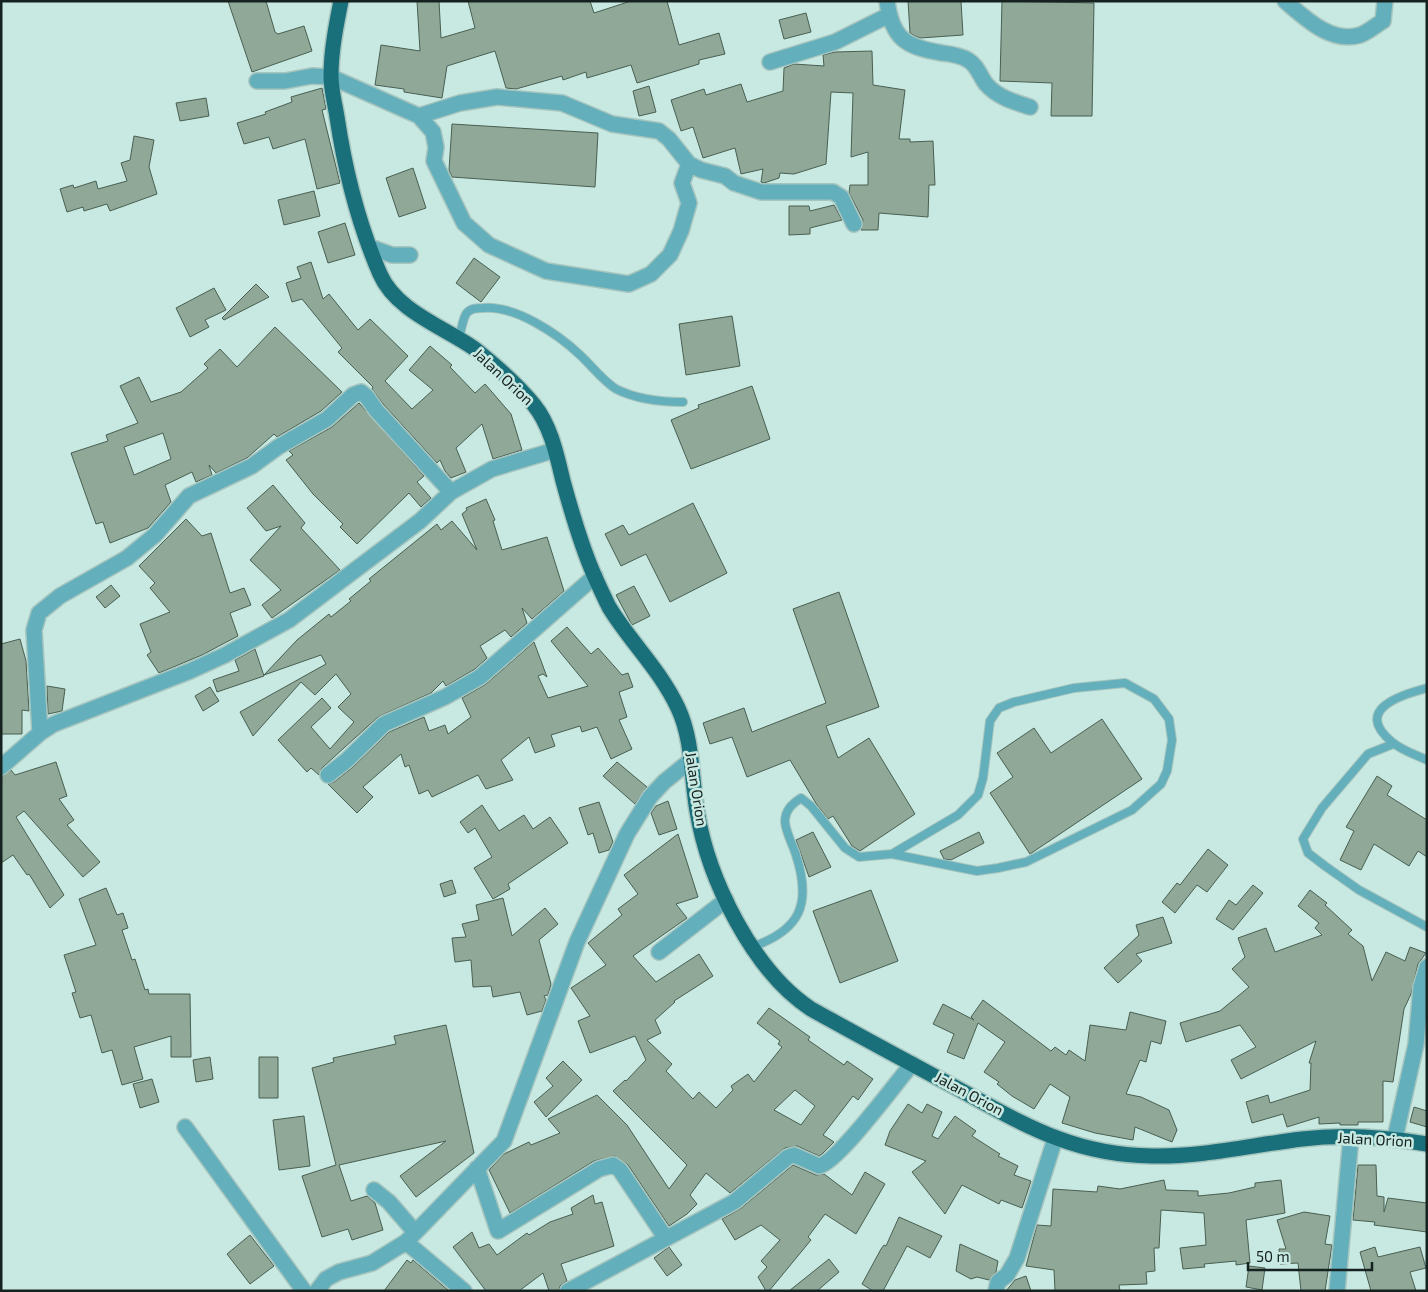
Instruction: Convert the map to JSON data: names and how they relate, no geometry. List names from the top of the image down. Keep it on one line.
{"streets":{"highway":["Jalan Orion"]},"scale_bar":"50 m"}
